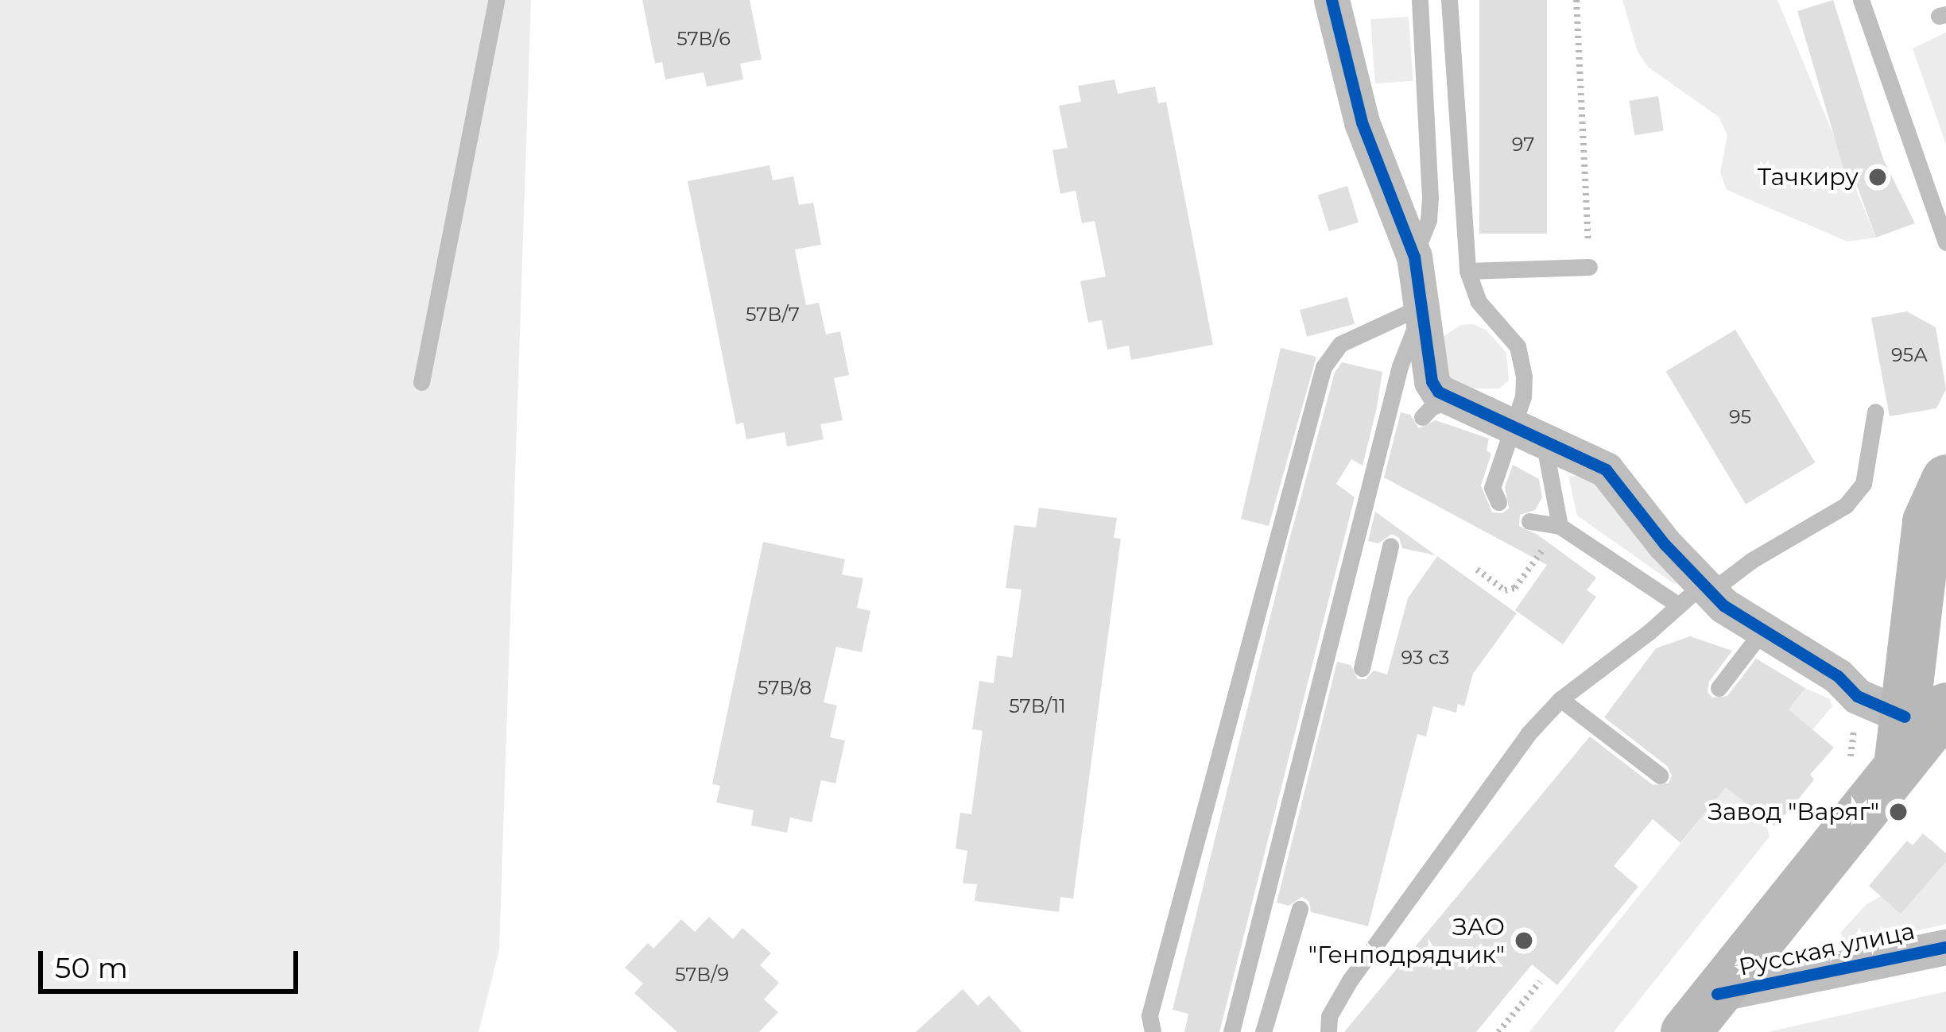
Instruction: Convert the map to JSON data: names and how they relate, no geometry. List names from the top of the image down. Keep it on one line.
{"streets":{"street":["Русская улица"]},"places":["Тачкиру","Завод \"Варяг\"","ЗАО \"Генподрядчик\""],"house_numbers":["57В/6","97","57В/7","95А","95","93 с3","57В/8","57В/11","57В/9"],"scale_bar":"50 m"}
